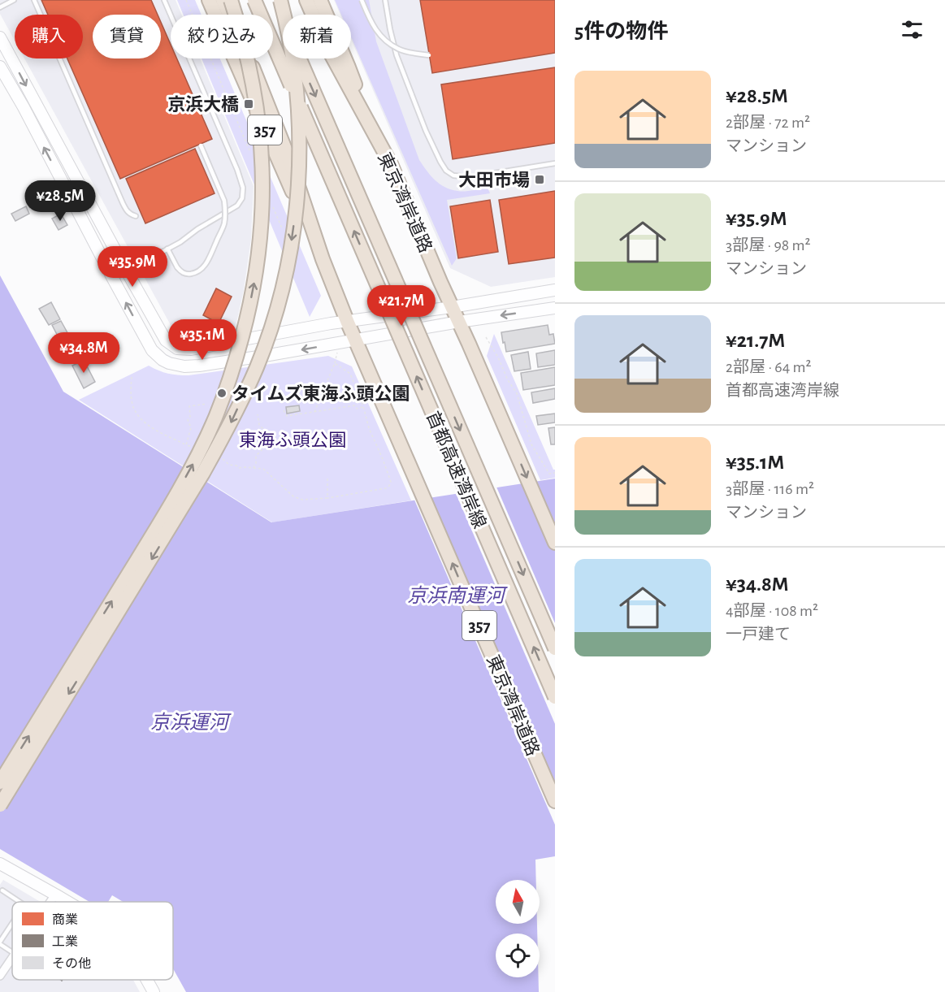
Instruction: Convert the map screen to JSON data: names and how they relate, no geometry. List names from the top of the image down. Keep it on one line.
{"streets":{"highway":["357","東京湾岸道路","首都高速湾岸線"]},"water":["京浜南運河","京浜運河"],"parks":["東海ふ頭公園"],"places":{"transit":["京浜大橋","大田市場"],"other":["タイムズ東海ふ頭公園"]},"legend":["商業","工業","その他"],"north":"top","page":{"heading":"5件の物件","chip":["購入","賃貸","絞り込み","新着"],"list":[{"name":"¥28.5M","note":"2部屋 · 72 m² · マンション"},{"name":"¥35.9M","note":"3部屋 · 98 m² · マンション"},{"name":"¥21.7M","note":"2部屋 · 64 m² · 首都高速湾岸線"},{"name":"¥35.1M","note":"3部屋 · 116 m² · マンション"},{"name":"¥34.8M","note":"4部屋 · 108 m² · 一戸建て"}],"price":["¥28.5M","¥35.9M","¥21.7M","¥35.1M","¥34.8M"]}}
